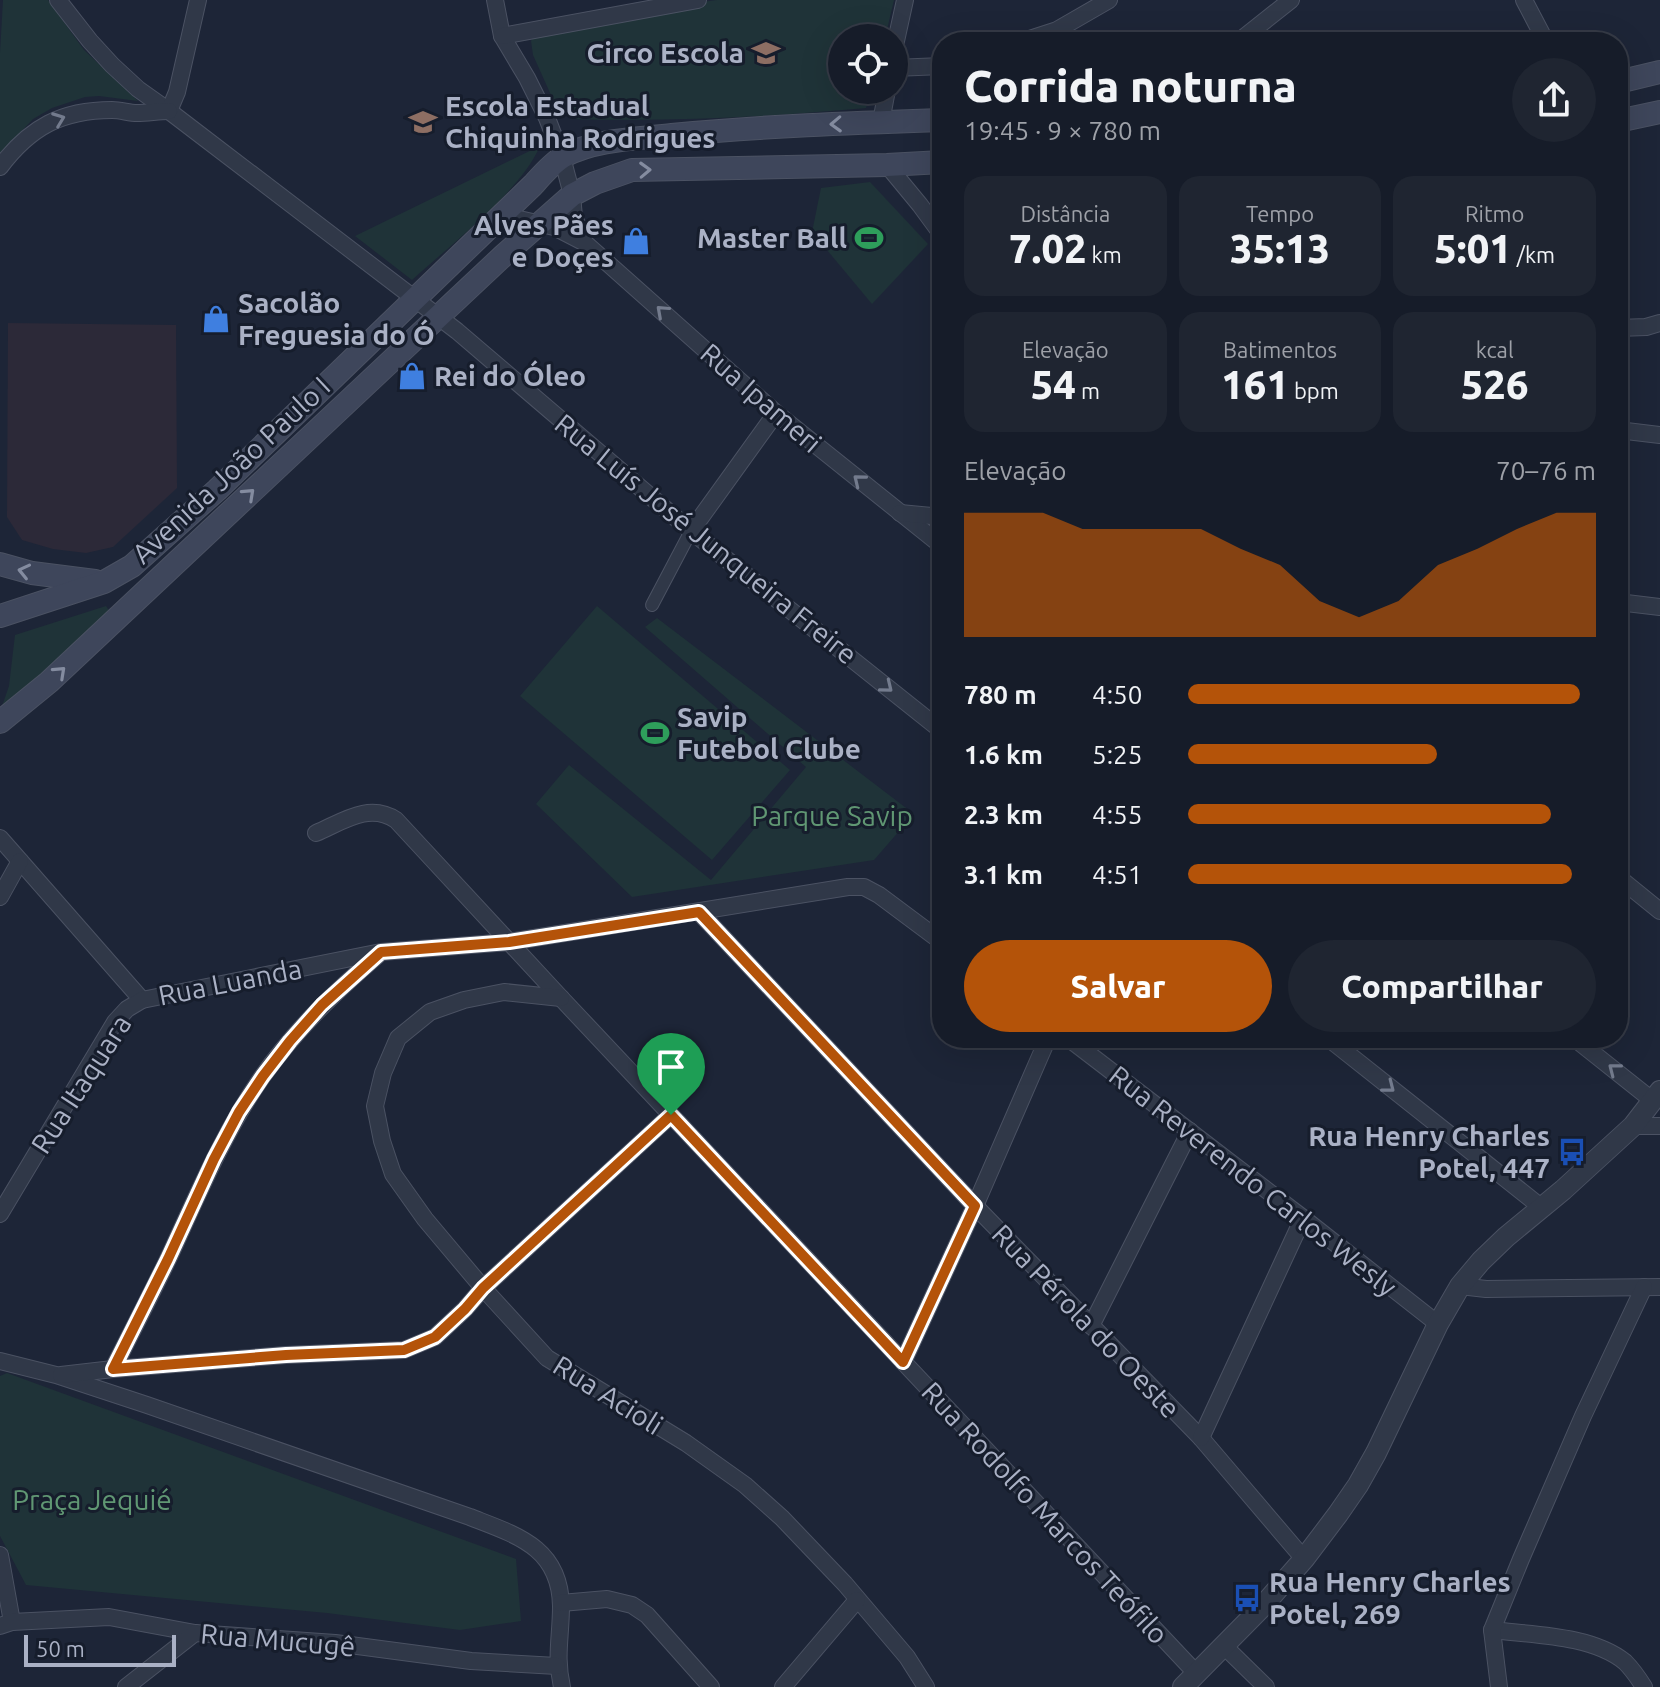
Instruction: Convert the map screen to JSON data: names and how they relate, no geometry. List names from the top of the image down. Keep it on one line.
{"streets":{"main road":["Avenida João Paulo I"],"street":["Rua Ipameri","Rua Luís José Junqueira Freire","Rua Luanda","Rua Itaquara","Rua Reverendo Carlos Wesly","Rua Pérola do Oeste","Rua Acioli","Rua Rodolfo Marcos Teófilo","Rua Mucugê"]},"crossings":[["Rua Ipameri","Avenida João Paulo I"],["Avenida João Paulo I","Rua Luís José Junqueira Freire"],["Rua Luanda","Rua Itaquara"],["Rua Luanda","Rua Rodolfo Marcos Teófilo"],["Rua Acioli","Rua Rodolfo Marcos Teófilo"]],"one_way":["Rua Ipameri"],"parks":["Parque Savip","Praça Jequié"],"places":{"school or university":["Circo Escola","Escola Estadual Chiquinha Rodrigues"],"sports":["Master Ball","Savip Futebol Clube"],"shop":["Alves Pães e Doçes","Sacolão Freguesia do Ó","Rei do Óleo"],"bus stop":["Rua Henry Charles Potel, 447","Rua Henry Charles Potel, 269"]},"scale_bar":"50 m","page":{"heading":["Corrida noturna","19:45 · 9 × 780 m"],"stats":[["Distância","7.02 km"],["Tempo","35:13"],["Ritmo","5:01 /km"],["Elevação","54 m"],["Batimentos","161 bpm"],["kcal","526"]],"chart":["Elevação","70–76 m"],"list":[{"name":"780 m","note":"4:50"},{"name":"1.6 km","note":"5:25"},{"name":"2.3 km","note":"4:55"},{"name":"3.1 km","note":"4:51"}],"buttons":["Salvar","Compartilhar"],"scale":"50 m"}}
